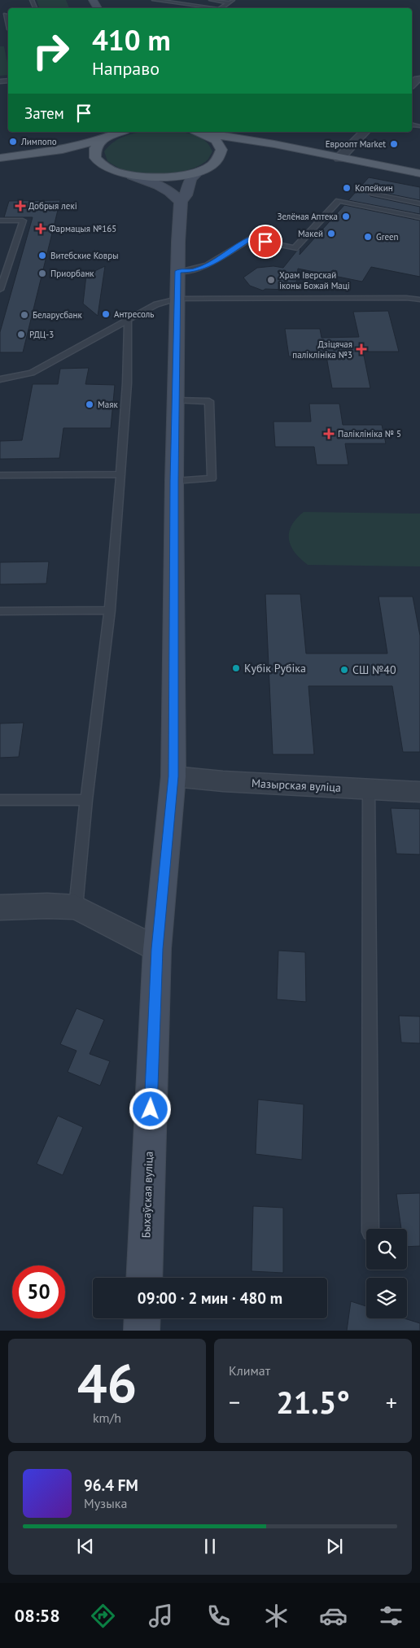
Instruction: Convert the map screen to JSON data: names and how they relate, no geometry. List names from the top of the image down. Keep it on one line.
{"streets":{"main road":["Быхаўская вуліца"],"street":["Мазырская вуліца"]},"crossings":[["Мазырская вуліца","Быхаўская вуліца"]],"places":{"other":["Лимпопо","Евроопт Market","Копейкин","Зелёная Аптека","Макей","Green","Витебские Ковры","Приорбанк","Храм Іверскай іконы Божай Маці","Антресоль","Беларусбанк","РДЦ-3","Маяк","Кубік Рубіка","СШ №40"],"health":["Добрыя лекі","Фармацыя №165","Дзіцячая паліклініка №3","Паліклініка № 5"]},"page":{"turn":["410 m","Направо"],"then":"Затем","limit":"50","trip":"09:00 · 2 мин · 480 m","tile":[["46","km/h"],"Климат"],"heat":["−","21.5°","+"],"song":["96.4 FM","Музыка"],"tabs":"08:58"}}
